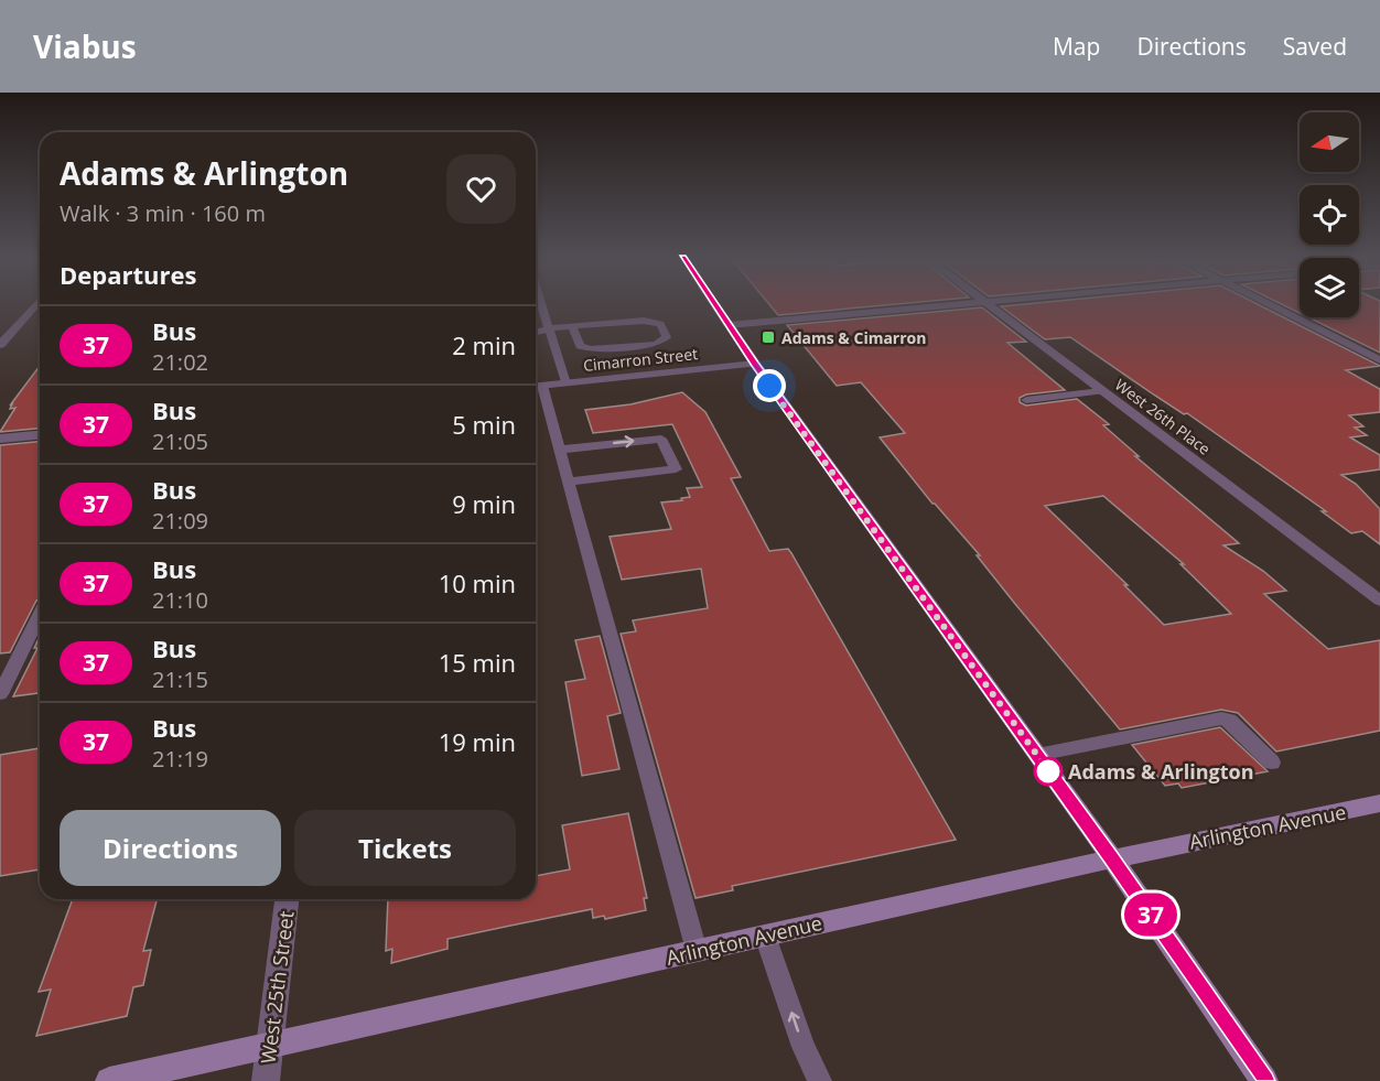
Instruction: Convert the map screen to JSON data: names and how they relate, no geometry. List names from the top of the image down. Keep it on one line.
{"streets":{"main road":["Arlington Avenue"],"street":["Cimarron Street","West 26th Place","West 25th Street"]},"crossings":[["Arlington Avenue","West 25th Street"]],"places":{"transit":["Adams & Cimarron"],"other":["Adams & Arlington"]},"lines":["bus line 37"],"north":"left","page":{"header":"Viabus","nav":["Map","Directions","Saved"],"on_map":"37","heading":[["Adams & Arlington","Walk · 3 min · 160 m"],"Departures"],"list":[{"mark":"37","name":"Bus","note":"21:02","value":"2 min"},{"mark":"37","name":"Bus","note":"21:05","value":"5 min"},{"mark":"37","name":"Bus","note":"21:09","value":"9 min"},{"mark":"37","name":"Bus","note":"21:10","value":"10 min"},{"mark":"37","name":"Bus","note":"21:15","value":"15 min"},{"mark":"37","name":"Bus","note":"21:19","value":"19 min"}],"buttons":["Directions","Tickets"]}}
